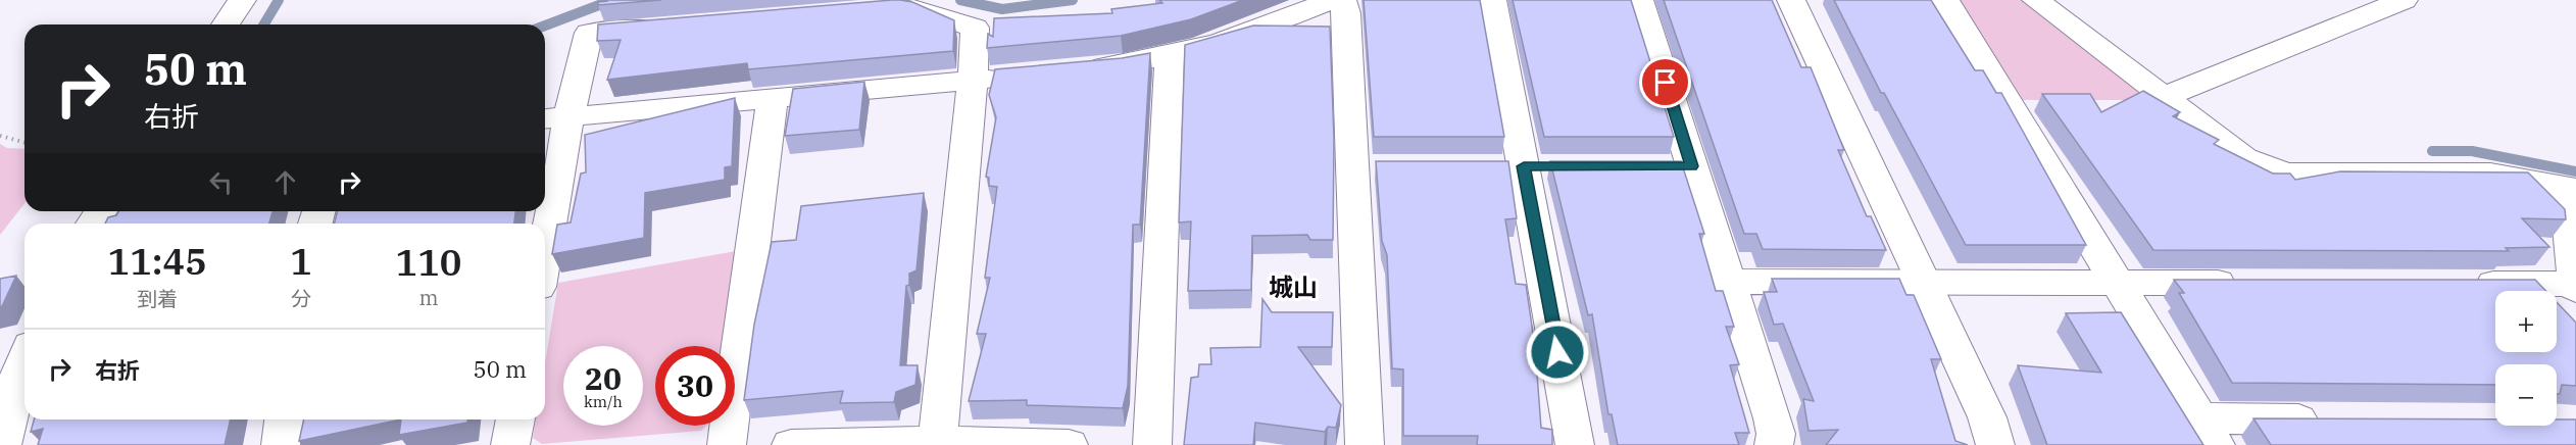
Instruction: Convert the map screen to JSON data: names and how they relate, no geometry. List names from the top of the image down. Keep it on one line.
{"districts":["城山"],"page":{"turn":["50 m","右折"],"eta":["11:45","到着","1","分","110","m"],"map_buttons":["+","−"],"list":[{"name":"右折","value":"50 m"}],"speed":"20 km/h","limit":"30"}}
